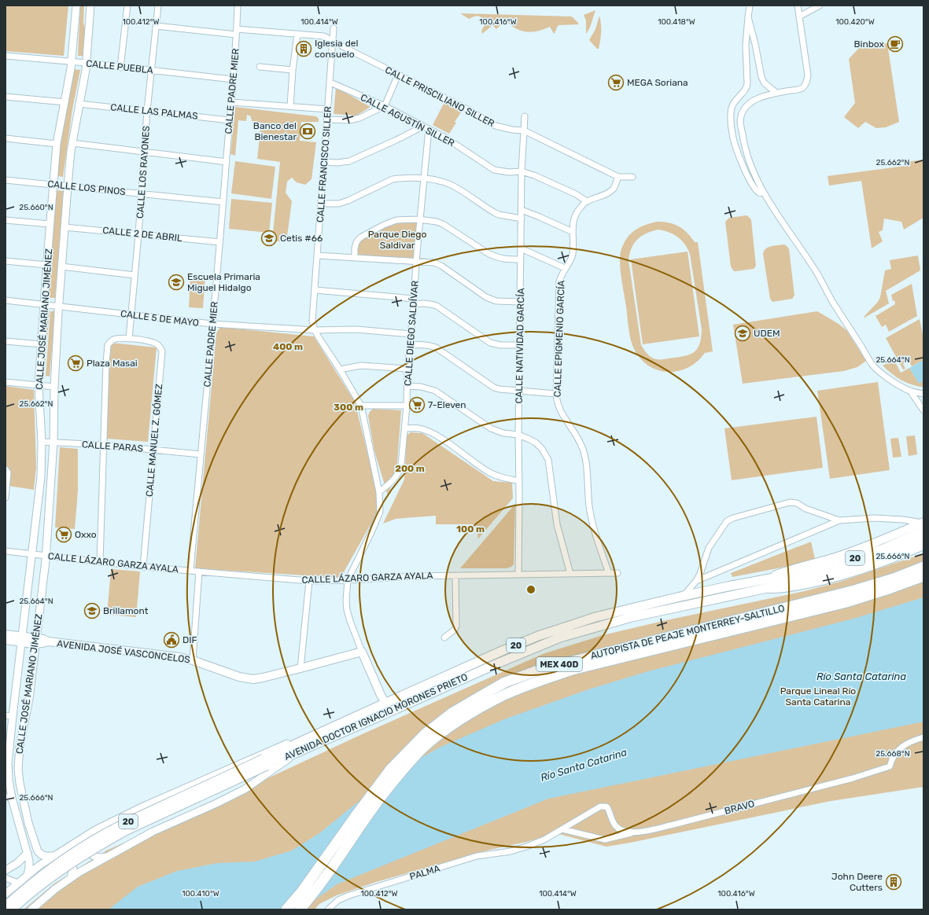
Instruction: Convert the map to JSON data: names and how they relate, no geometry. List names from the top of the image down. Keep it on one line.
{"streets":{"highway":["AUTOPISTA DE PEAJE MONTERREY-SALTILLO","MEX 40D"],"main road":["20","AVENIDA JOSÉ VASCONCELOS","AVENIDA DOCTOR IGNACIO MORONES PRIETO"],"street":["CALLE PUEBLA","CALLE PADRE MIER","CALLE PRISCILIANO SILLER","CALLE LAS PALMAS","CALLE AGUSTÍN SILLER","CALLE FRANCISCO SILLER","CALLE LOS RAYONES","CALLE LOS PINOS","CALLE 2 DE ABRIL","CALLE 5 DE MAYO","CALLE JOSÉ MARIANO JIMÉNEZ","CALLE DIEGO SALDÍVAR","CALLE EPIGMENIO GARCÍA","CALLE NATIVIDAD GARCÍA","CALLE MANUEL Z. GÓMEZ","CALLE PARAS","CALLE LÁZARO GARZA AYALA","BRAVO","PALMA"]},"crossings":[["CALLE PUEBLA","CALLE PADRE MIER"],["CALLE PUEBLA","CALLE LOS RAYONES"],["CALLE PUEBLA","CALLE JOSÉ MARIANO JIMÉNEZ"],["CALLE PADRE MIER","CALLE PRISCILIANO SILLER"],["CALLE PADRE MIER","CALLE LAS PALMAS"],["CALLE PADRE MIER","CALLE LOS PINOS"],["CALLE PADRE MIER","CALLE 2 DE ABRIL"],["CALLE PADRE MIER","CALLE 5 DE MAYO"],["CALLE PADRE MIER","CALLE PARAS"],["CALLE PADRE MIER","CALLE LÁZARO GARZA AYALA"],["CALLE PRISCILIANO SILLER","CALLE FRANCISCO SILLER"],["CALLE PRISCILIANO SILLER","CALLE LOS RAYONES"],["CALLE PRISCILIANO SILLER","CALLE EPIGMENIO GARCÍA"],["CALLE PRISCILIANO SILLER","CALLE NATIVIDAD GARCÍA"],["CALLE LAS PALMAS","CALLE LOS RAYONES"],["CALLE LAS PALMAS","CALLE JOSÉ MARIANO JIMÉNEZ"],["CALLE AGUSTÍN SILLER","CALLE FRANCISCO SILLER"],["CALLE AGUSTÍN SILLER","CALLE DIEGO SALDÍVAR"],["CALLE AGUSTÍN SILLER","CALLE EPIGMENIO GARCÍA"],["CALLE AGUSTÍN SILLER","CALLE NATIVIDAD GARCÍA"],["CALLE FRANCISCO SILLER","CALLE 5 DE MAYO"],["CALLE FRANCISCO SILLER","CALLE DIEGO SALDÍVAR"],["CALLE LOS RAYONES","CALLE LOS PINOS"],["CALLE LOS RAYONES","CALLE 2 DE ABRIL"],["CALLE LOS RAYONES","CALLE 5 DE MAYO"],["CALLE LOS RAYONES","CALLE MANUEL Z. GÓMEZ"],["CALLE LOS PINOS","CALLE JOSÉ MARIANO JIMÉNEZ"],["CALLE 2 DE ABRIL","CALLE JOSÉ MARIANO JIMÉNEZ"],["CALLE 5 DE MAYO","CALLE JOSÉ MARIANO JIMÉNEZ"],["CALLE 5 DE MAYO","CALLE DIEGO SALDÍVAR"],["CALLE JOSÉ MARIANO JIMÉNEZ","CALLE PARAS"],["CALLE JOSÉ MARIANO JIMÉNEZ","20"],["CALLE JOSÉ MARIANO JIMÉNEZ","CALLE LÁZARO GARZA AYALA"],["CALLE JOSÉ MARIANO JIMÉNEZ","AVENIDA JOSÉ VASCONCELOS"],["CALLE JOSÉ MARIANO JIMÉNEZ","AVENIDA DOCTOR IGNACIO MORONES PRIETO"],["CALLE EPIGMENIO GARCÍA","CALLE LÁZARO GARZA AYALA"],["CALLE NATIVIDAD GARCÍA","CALLE LÁZARO GARZA AYALA"],["CALLE MANUEL Z. GÓMEZ","CALLE PARAS"],["CALLE MANUEL Z. GÓMEZ","CALLE LÁZARO GARZA AYALA"],["20","AVENIDA DOCTOR IGNACIO MORONES PRIETO"],["BRAVO","PALMA"]],"water":["Río Santa Catarina"],"parks":["Parque Diego Saldivar","Parque Lineal Río Santa Catarina"],"places":{"cafe":["Binbox"],"building":["Iglesia del consuelo","John Deere Cutters"],"supermarket":["MEGA Soriana","Plaza Masai","7-Eleven","Oxxo"],"bank":["Banco del Bienestar"],"school or university":["Cetis #66","Escuela Primaria Miguel Hidalgo","UDEM","Brillamont"],"public building":["DIF"]},"coordinates":["100.412°W","100.414°W","100.416°W","100.418°W","100.420°W","25.662°N","25.660°N","25.664°N","25.666°N","25.668°N","100.410°W"],"rings":["400 m","300 m","200 m","100 m"]}
